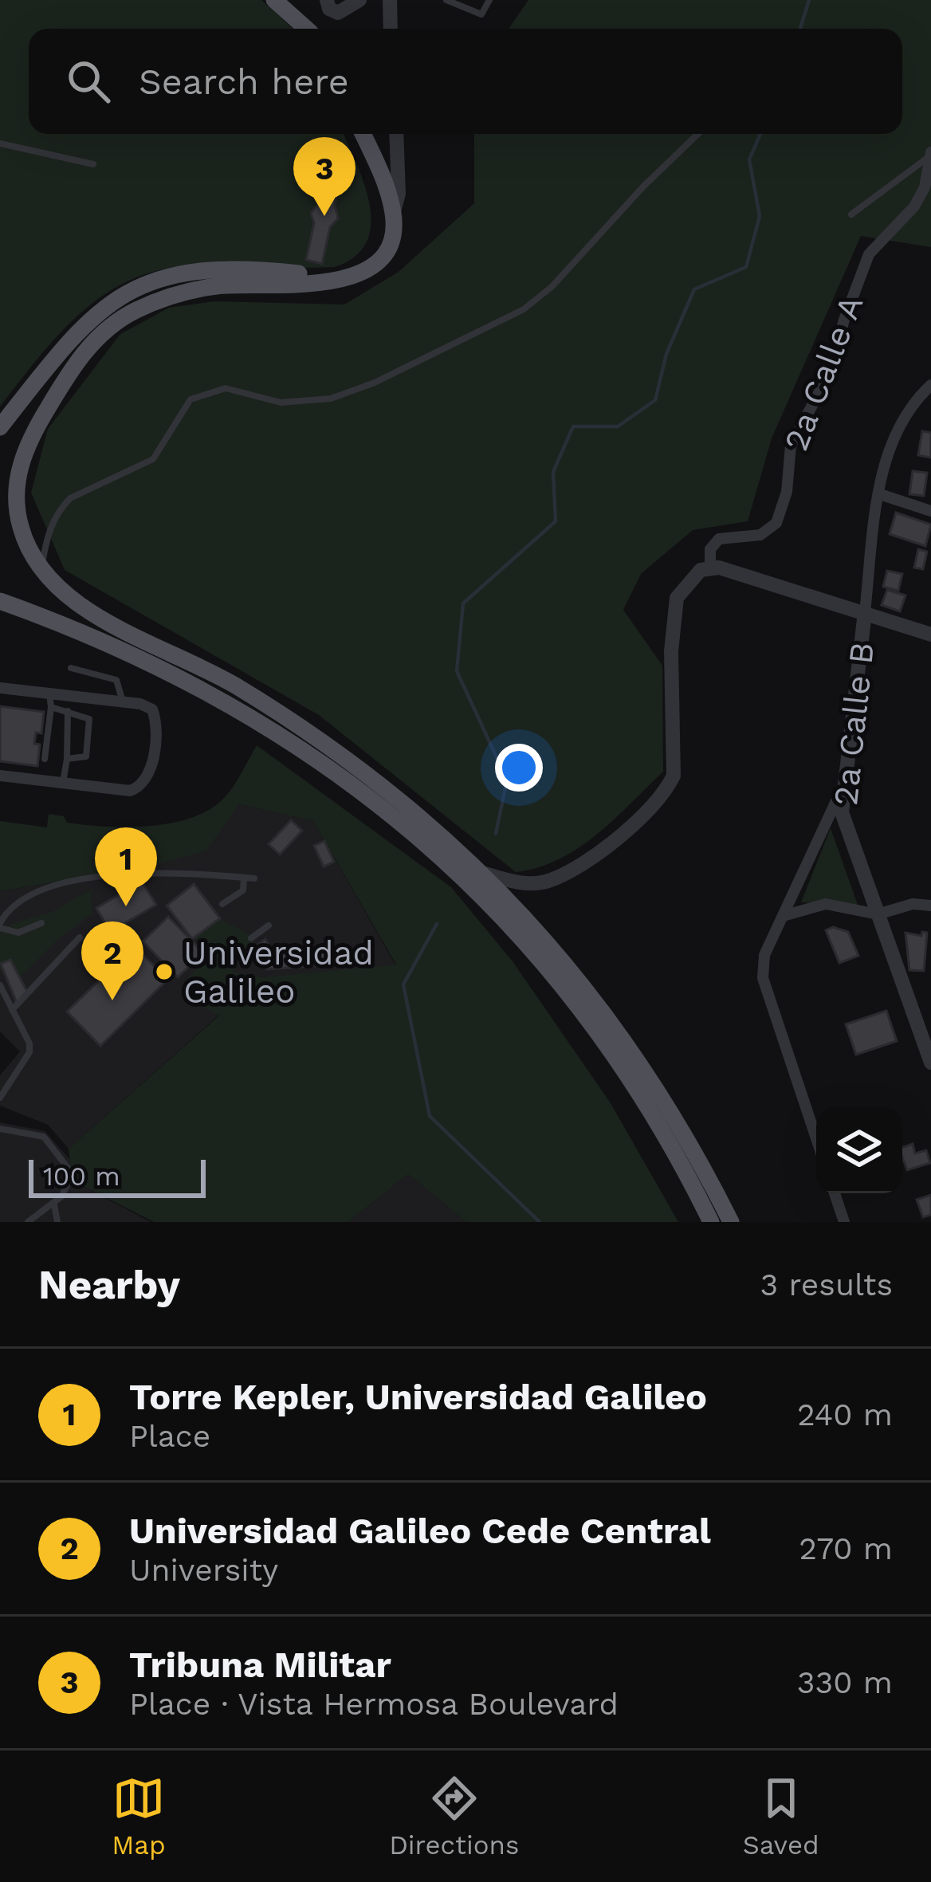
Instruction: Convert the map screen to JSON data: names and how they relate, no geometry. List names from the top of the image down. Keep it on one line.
{"streets":{"street":["2a Calle A","2a Calle B"]},"places":["Universidad Galileo"],"scale_bar":"100 m","page":{"search":"Search here","pins":["3","1","2"],"scale":"100 m","heading":["Nearby","3 results"],"list":[{"mark":"1","name":"Torre Kepler, Universidad Galileo","note":"Place","value":"240 m"},{"mark":"2","name":"Universidad Galileo Cede Central","note":"University","value":"270 m"},{"mark":"3","name":"Tribuna Militar","note":"Place · Vista Hermosa Boulevard","value":"330 m"}],"nav":["Map","Directions","Saved"]}}
